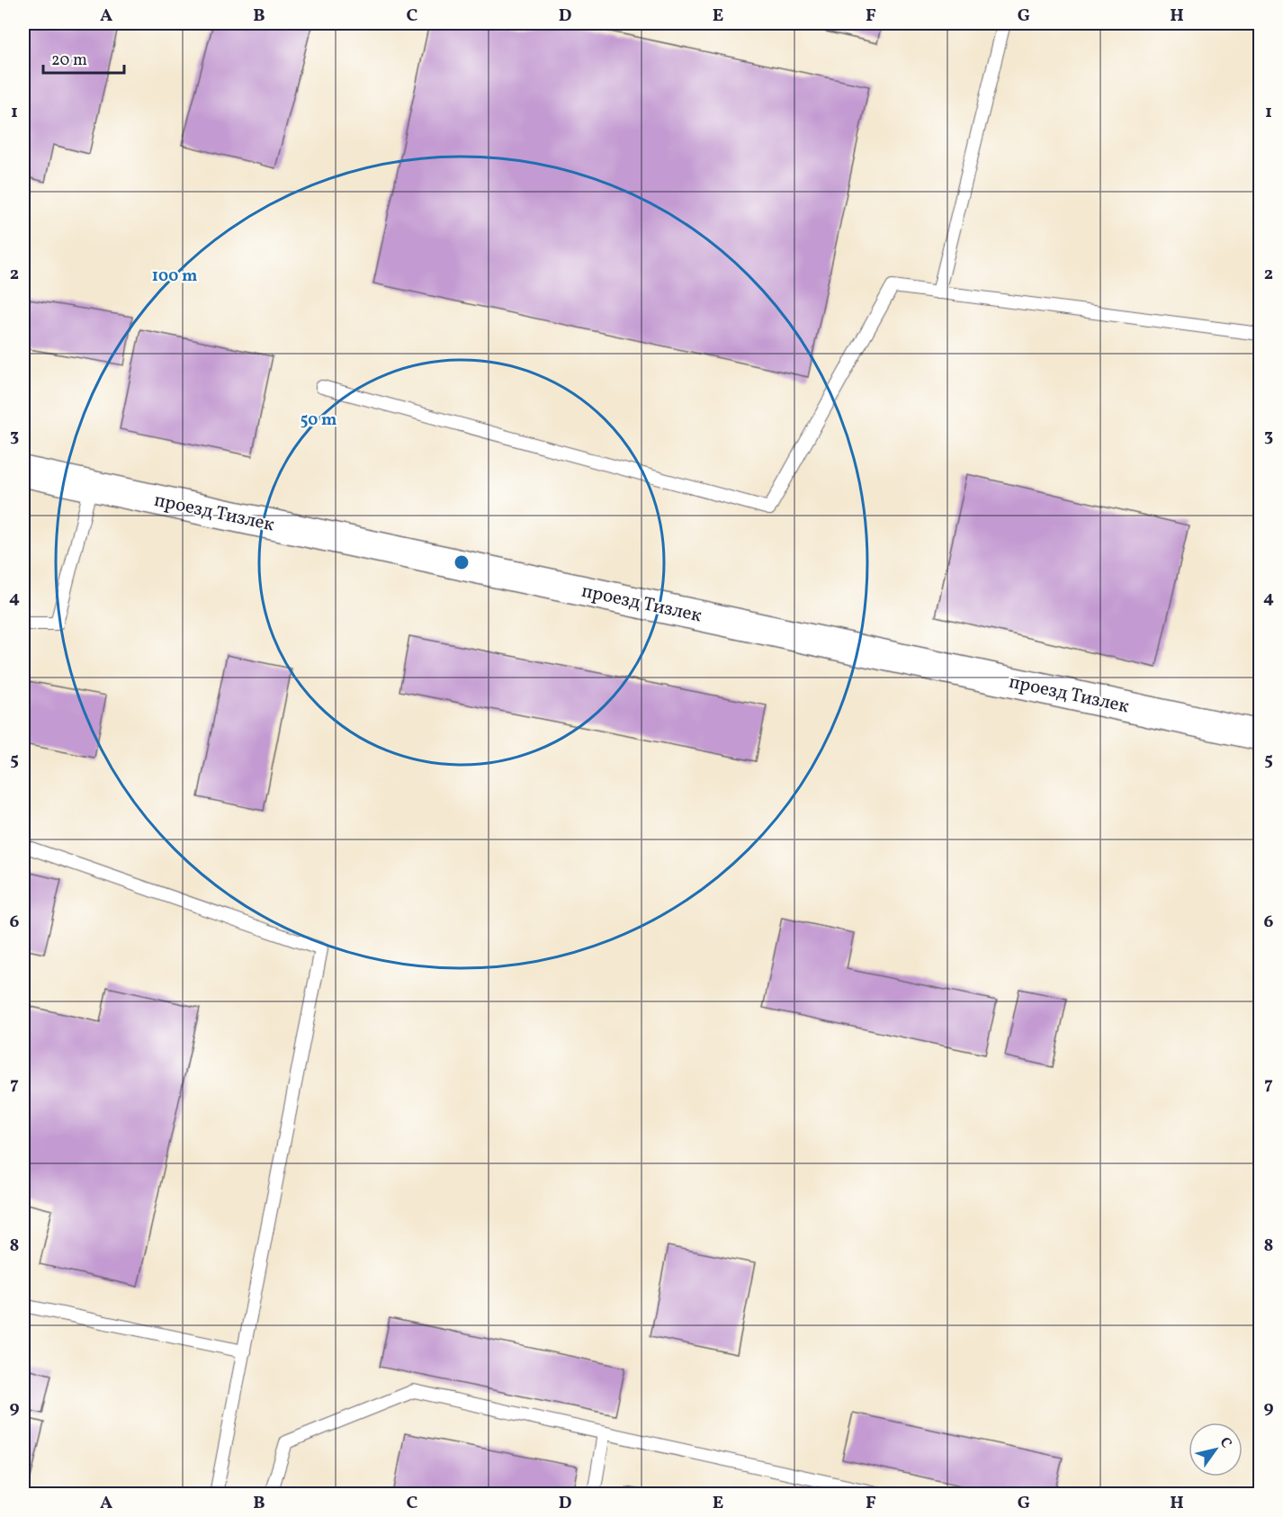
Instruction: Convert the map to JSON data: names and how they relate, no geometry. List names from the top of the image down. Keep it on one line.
{"streets":{"street":["проезд Тизлек"]},"scale_bar":"20 m","north":"top right","grid":{"columns":["A","B","C","D","E","F","G","H"],"rows":["1","2","3","4","5","6","7","8","9"]},"rings":["100 m","50 m"]}
